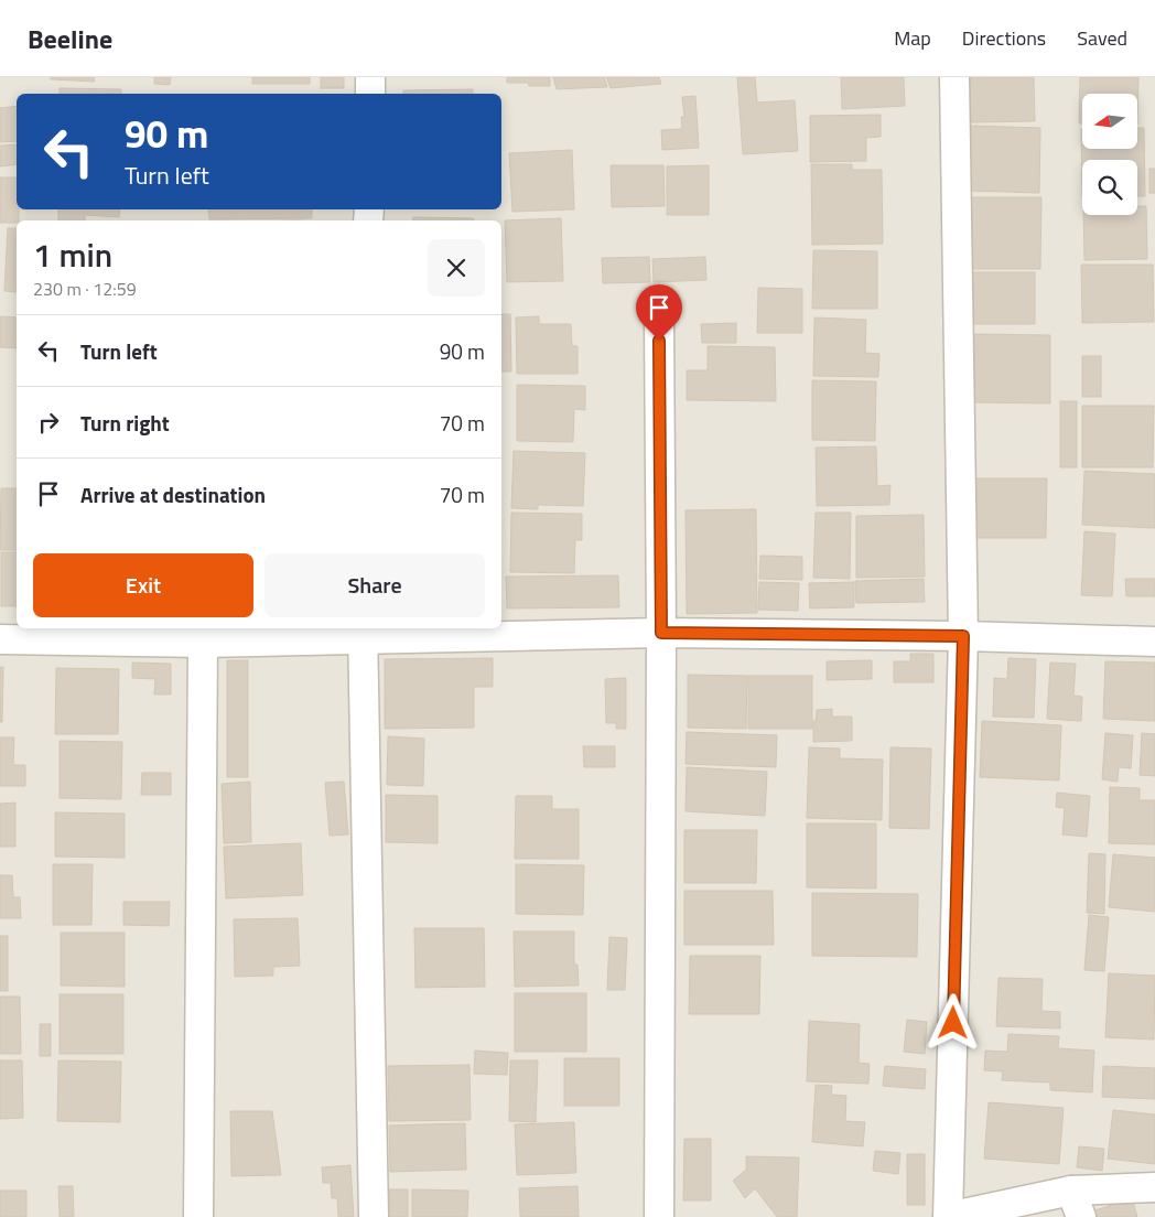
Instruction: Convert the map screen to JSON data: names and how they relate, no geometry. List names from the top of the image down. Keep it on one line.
{"north":"left","page":{"header":"Beeline","nav":["Map","Directions","Saved"],"turn":["90 m","Turn left"],"heading":["1 min","230 m · 12:59"],"list":[{"name":"Turn left","value":"90 m"},{"name":"Turn right","value":"70 m"},{"name":"Arrive at destination","value":"70 m"}],"buttons":["Exit","Share"]}}
